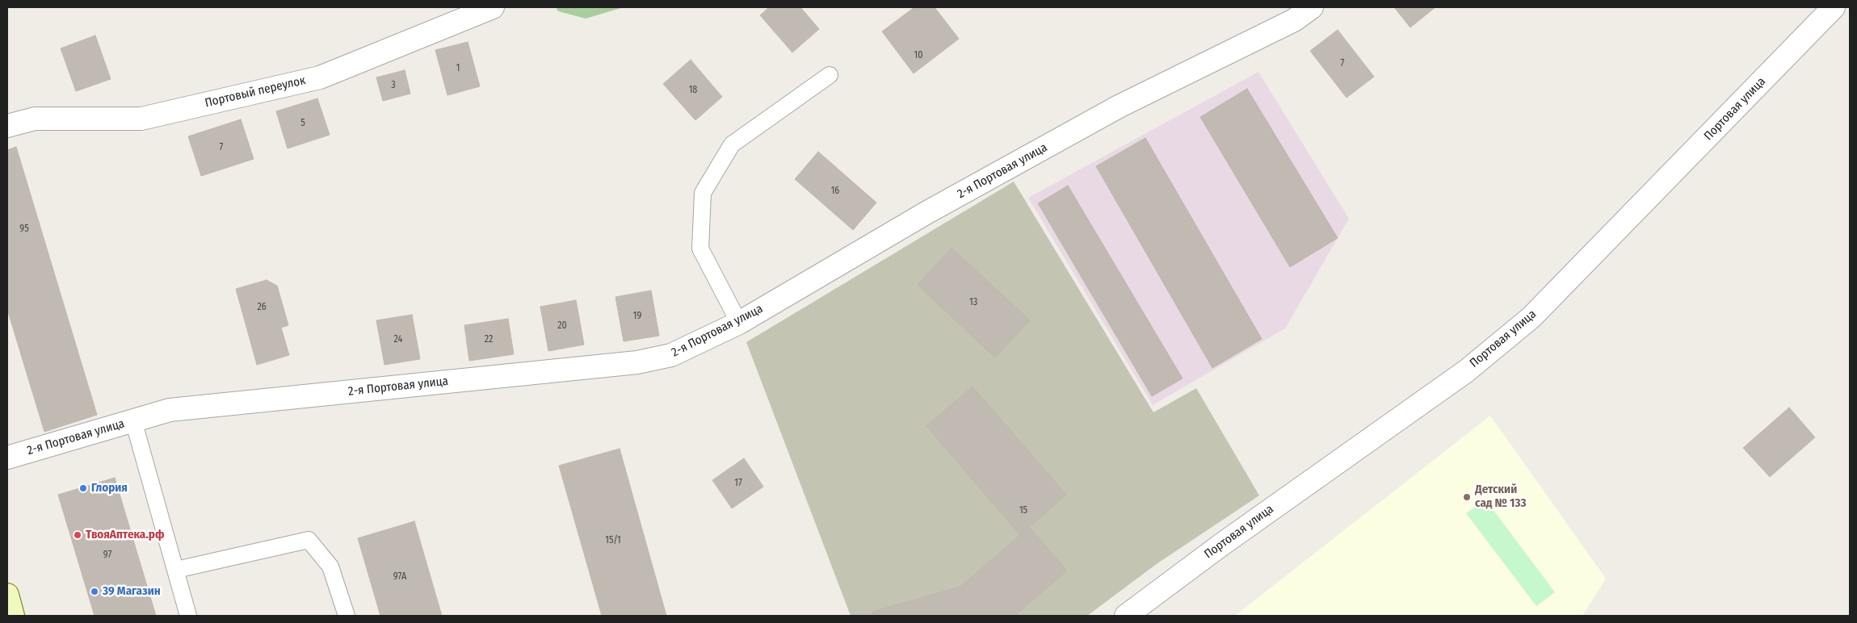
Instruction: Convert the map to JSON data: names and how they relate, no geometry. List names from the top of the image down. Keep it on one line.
{"streets":{"street":["Портовый переулок","Портовая улица","2-я Портовая улица"]},"places":["Глория","Детский сад № 133","ТвояАптека.рф","39 Магазин"],"house_numbers":["10","7","1","3","18","5","7","16","95","13","26","19","20","24","22","17","15","15/1","97","97А"]}
